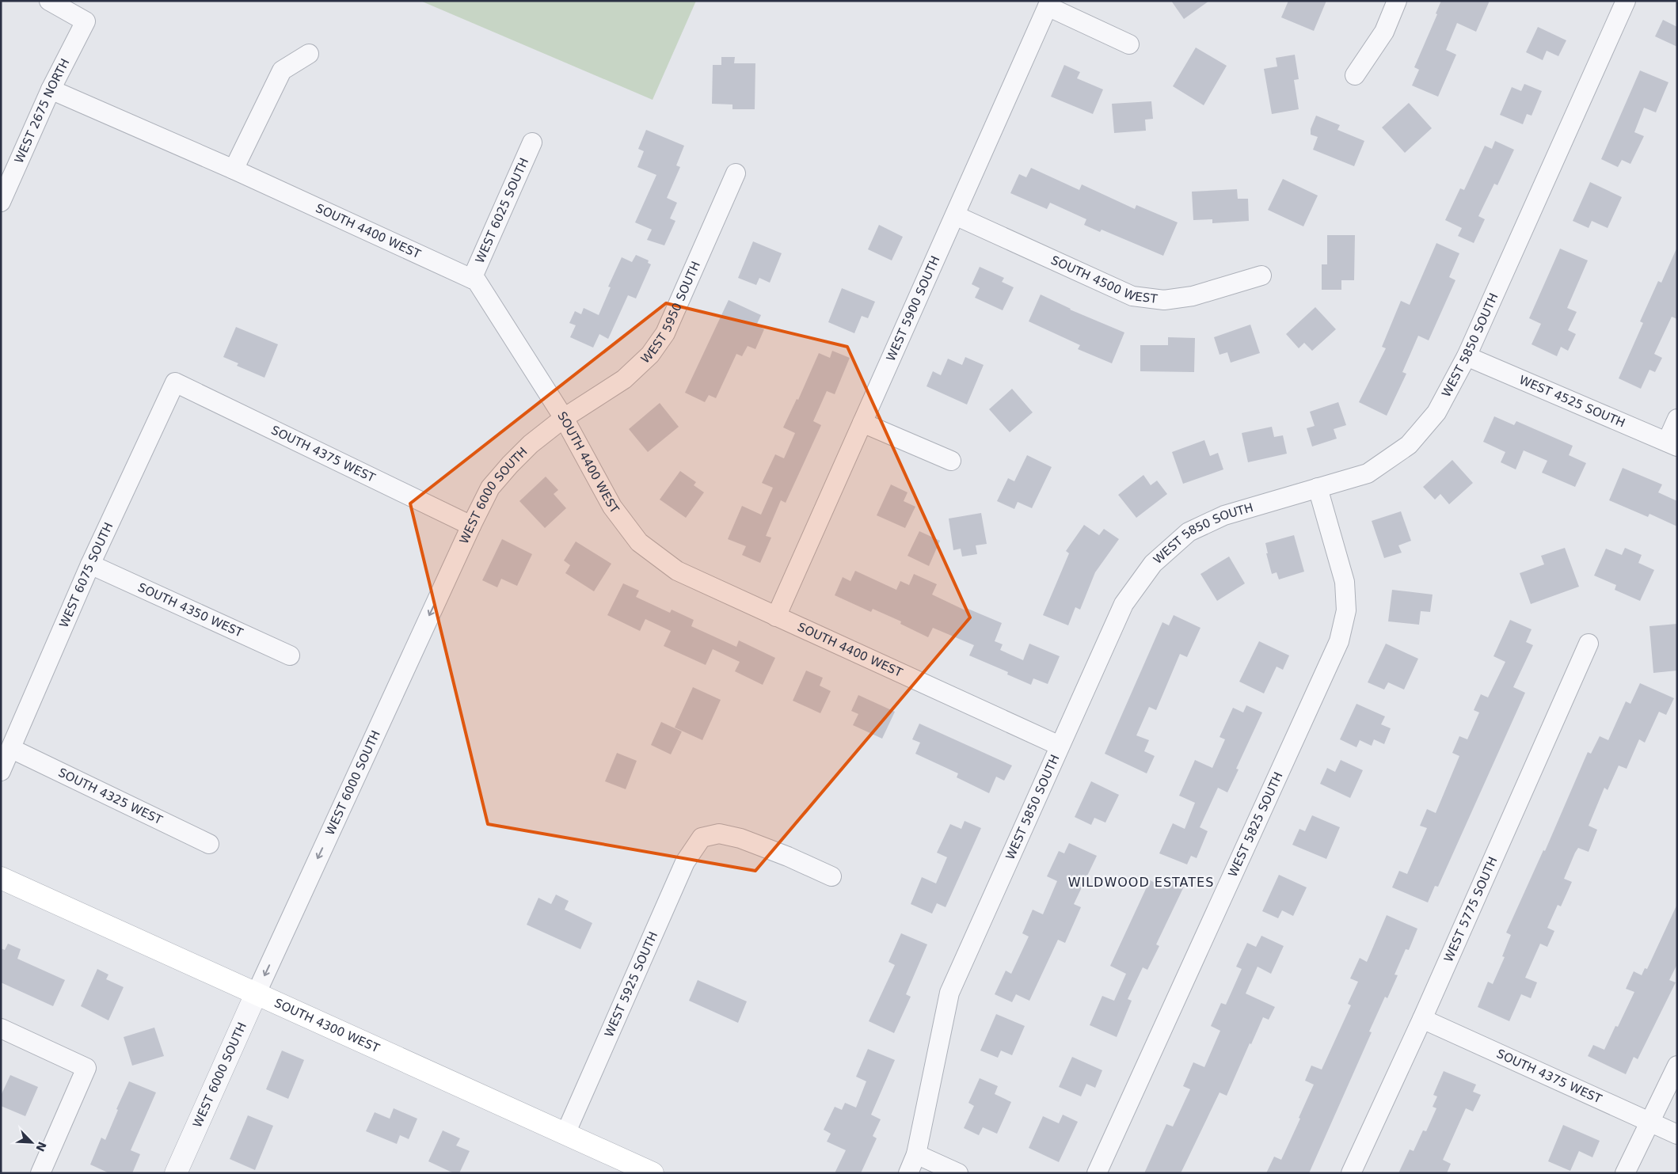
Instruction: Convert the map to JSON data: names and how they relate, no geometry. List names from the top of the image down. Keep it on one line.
{"streets":{"main road":["SOUTH 4300 WEST"],"street":["WEST 2675 NORTH","WEST 6025 SOUTH","SOUTH 4400 WEST","SOUTH 4500 WEST","WEST 5900 SOUTH","WEST 5950 SOUTH","WEST 5850 SOUTH","WEST 4525 SOUTH","SOUTH 4375 WEST","WEST 6000 SOUTH","WEST 6075 SOUTH","SOUTH 4350 WEST","SOUTH 4325 WEST","WEST 5825 SOUTH","WEST 5775 SOUTH","WEST 5925 SOUTH"]},"crossings":[["WEST 2675 NORTH","SOUTH 4400 WEST"],["WEST 6025 SOUTH","SOUTH 4400 WEST"],["SOUTH 4400 WEST","WEST 5900 SOUTH"],["SOUTH 4400 WEST","WEST 5950 SOUTH"],["SOUTH 4400 WEST","WEST 5850 SOUTH"],["SOUTH 4400 WEST","WEST 6000 SOUTH"],["SOUTH 4500 WEST","WEST 5900 SOUTH"],["WEST 5950 SOUTH","WEST 6000 SOUTH"],["WEST 5850 SOUTH","WEST 4525 SOUTH"],["WEST 5850 SOUTH","WEST 5825 SOUTH"],["SOUTH 4375 WEST","WEST 6000 SOUTH"],["SOUTH 4375 WEST","WEST 6075 SOUTH"],["SOUTH 4375 WEST","WEST 5775 SOUTH"],["WEST 6000 SOUTH","SOUTH 4300 WEST"],["WEST 6075 SOUTH","SOUTH 4350 WEST"],["WEST 6075 SOUTH","SOUTH 4325 WEST"],["WEST 5925 SOUTH","SOUTH 4300 WEST"]],"one_way":["WEST 6000 SOUTH"],"districts":["WILDWOOD ESTATES"],"north":"bottom right"}
